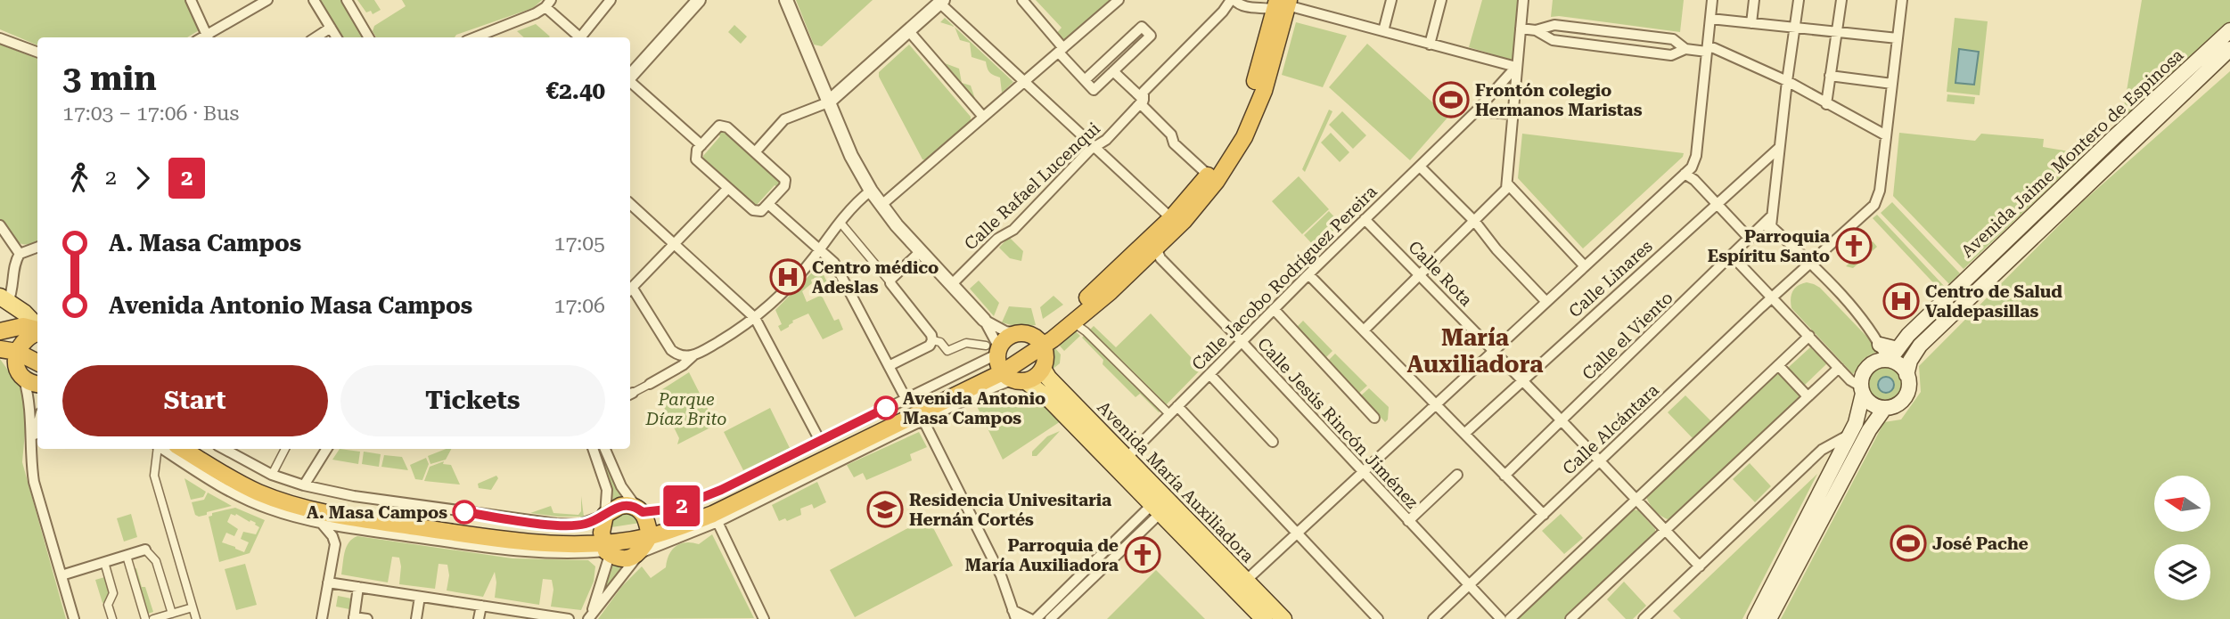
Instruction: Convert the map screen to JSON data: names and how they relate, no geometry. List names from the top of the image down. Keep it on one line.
{"streets":{"main road":["Avenida Jaime Montero de Espinosa","Avenida María Auxiliadora"],"street":["Calle Rafael Lucenqui","Calle Rota","Calle Jacobo Rodríguez Pereira","Calle Linares","Calle el Viento","Calle Jesús Rincón Jiménez","Calle Alcántara"]},"crossings":[["Calle Rota","Calle Jacobo Rodríguez Pereira"],["Calle Rota","Calle Linares"],["Calle Rota","Calle el Viento"],["Calle Rota","Calle Alcántara"],["Calle Jacobo Rodríguez Pereira","Calle Jesús Rincón Jiménez"],["Calle Jacobo Rodríguez Pereira","Avenida María Auxiliadora"],["Calle Jesús Rincón Jiménez","Calle Alcántara"]],"districts":["María Auxiliadora"],"parks":["Parque Díaz Brito"],"places":{"sports":["Frontón colegio Hermanos Maristas","José Pache"],"church":["Parroquia Espíritu Santo","Parroquia de María Auxiliadora"],"hospital":["Centro médico Adeslas","Centro de Salud Valdepasillas"],"other":["Avenida Antonio Masa Campos","A. Masa Campos"],"school or university":["Residencia Univesitaria Hernán Cortés"]},"lines":["bus line 2"],"north":"left","page":{"on_map":"2","heading":["3 min","17:03 – 17:06 · Bus","€2.40"],"legs":["2","2"],"list":[{"name":"A. Masa Campos","value":"17:05"},{"name":"Avenida Antonio Masa Campos","value":"17:06"}],"buttons":["Start","Tickets"]}}
